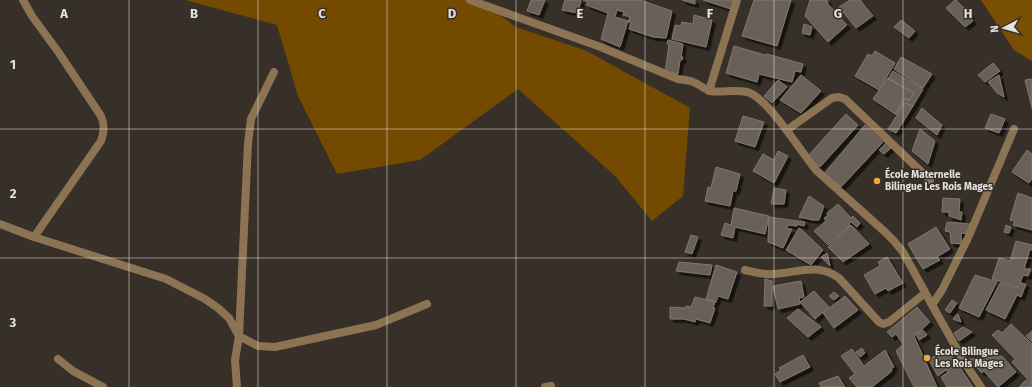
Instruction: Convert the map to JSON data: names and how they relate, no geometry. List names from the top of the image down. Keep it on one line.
{"places":["École Maternelle Bilingue Les Rois Mages","École Bilingue Les Rois Mages"],"north":"left","grid":{"columns":["A","B","C","D","E","F","G","H"],"rows":["1","2","3"]}}
